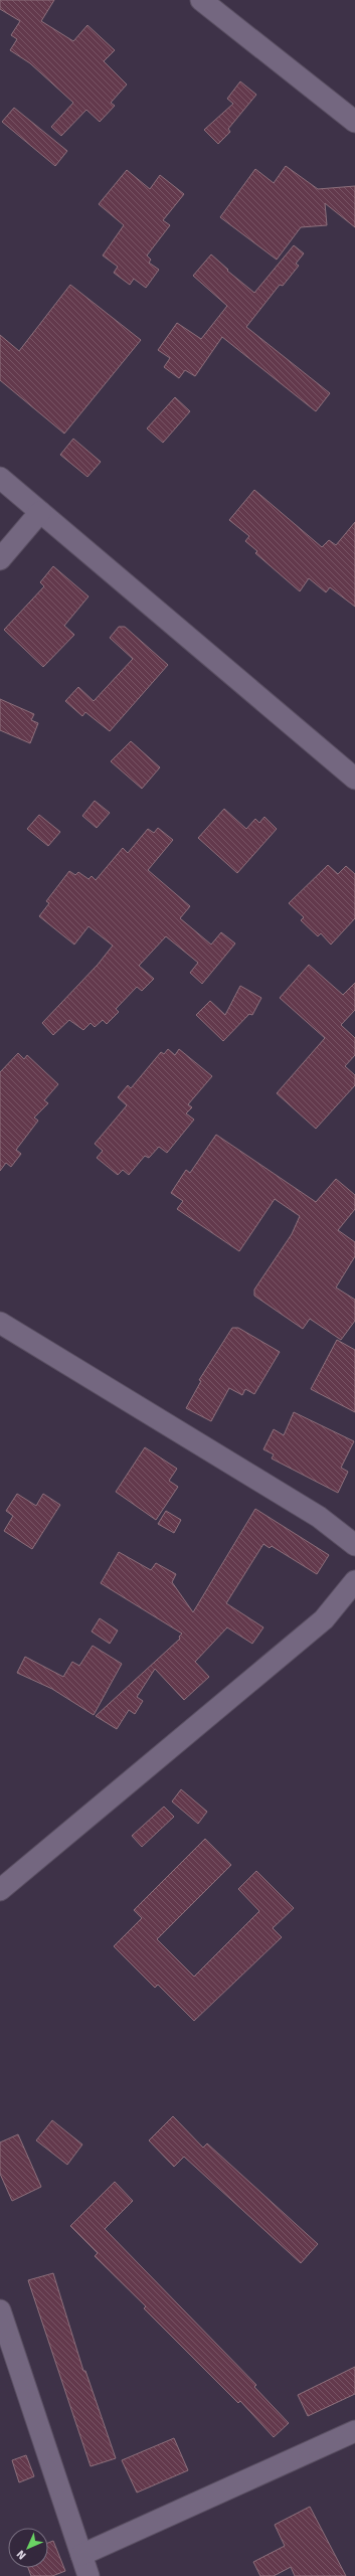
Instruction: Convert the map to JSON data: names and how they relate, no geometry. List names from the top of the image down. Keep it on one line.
{"north":"bottom left"}
